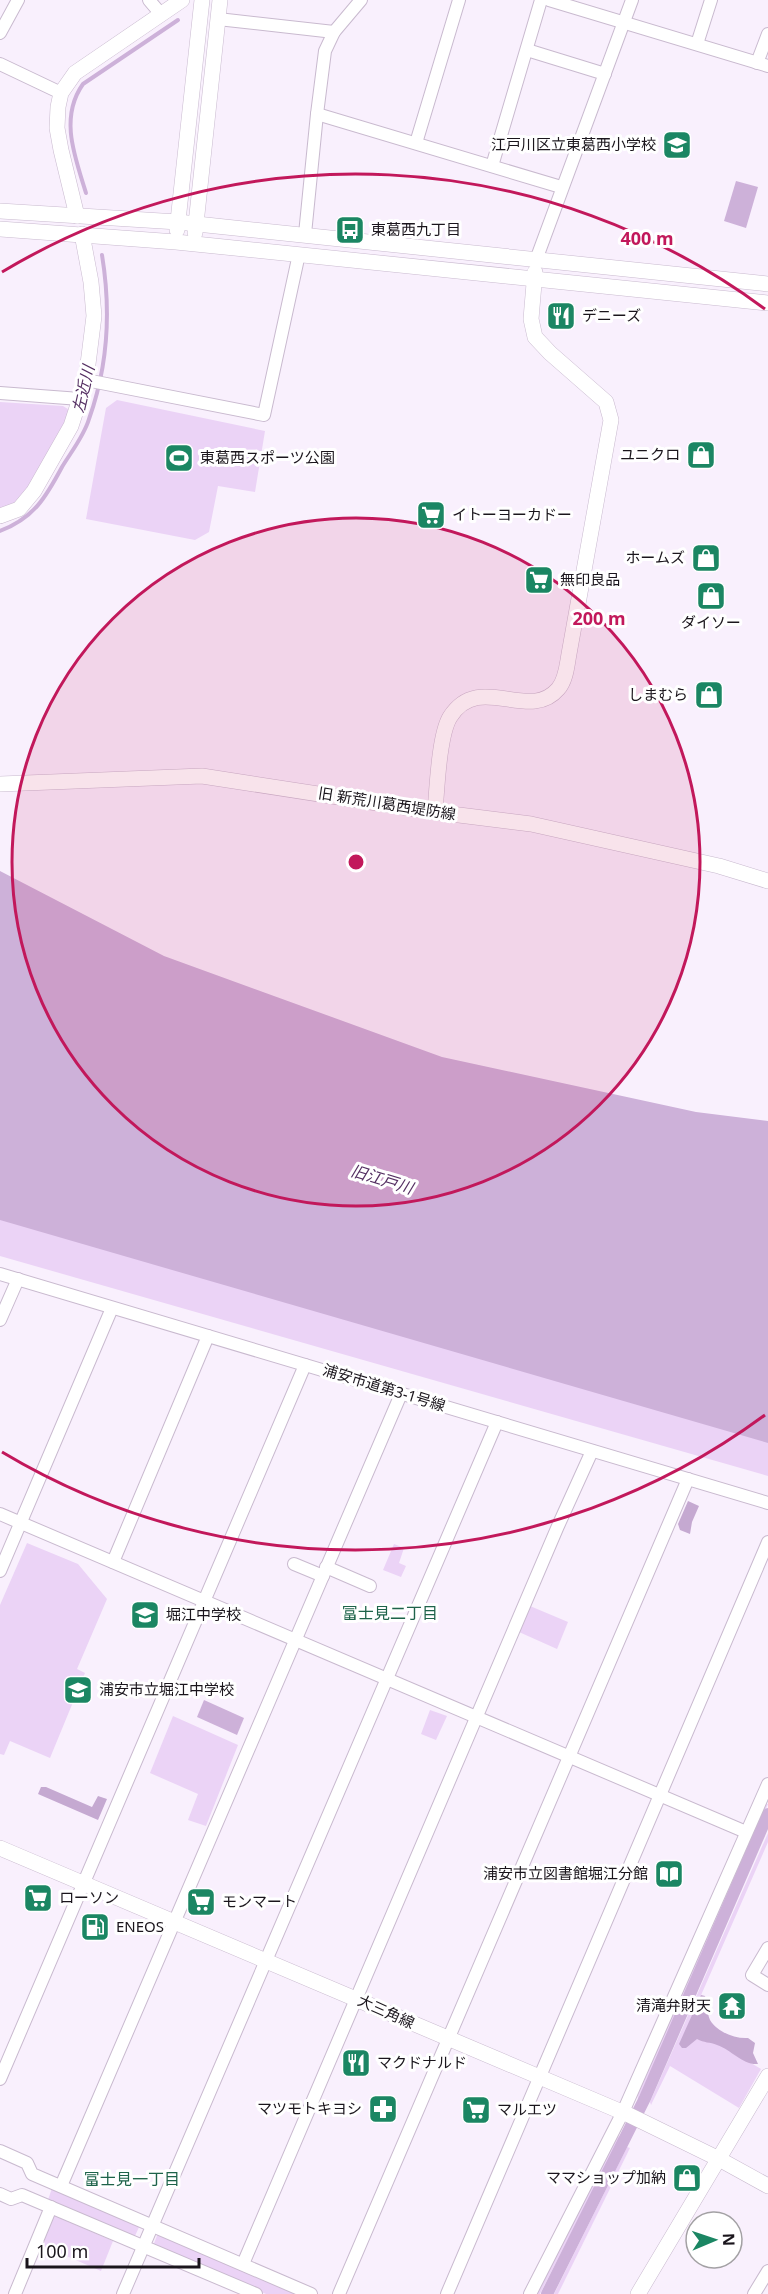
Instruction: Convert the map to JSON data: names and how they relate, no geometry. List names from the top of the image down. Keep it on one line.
{"streets":{"street":["旧 新荒川葛西堤防線","浦安市道第3-1号線","大三角線"]},"districts":["富士見二丁目","富士見一丁目"],"water":["左近川","旧江戸川"],"places":{"school or university":["江戸川区立東葛西小学校","堀江中学校","浦安市立堀江中学校"],"bus stop":["東葛西九丁目"],"restaurant":["デニーズ","マクドナルド"],"shop":["ユニクロ","ホームズ","ダイソー","しまむら","ママショップ加納"],"sports":["東葛西スポーツ公園"],"supermarket":["イトーヨーカドー","無印良品","ローソン","モンマート","マルエツ"],"library":["浦安市立図書館堀江分館"],"fuel station":["ENEOS"],"temple":["清滝弁財天"],"pharmacy":["マツモトキヨシ"]},"scale_bar":"100 m","north":"right","rings":["400 m","200 m"]}
